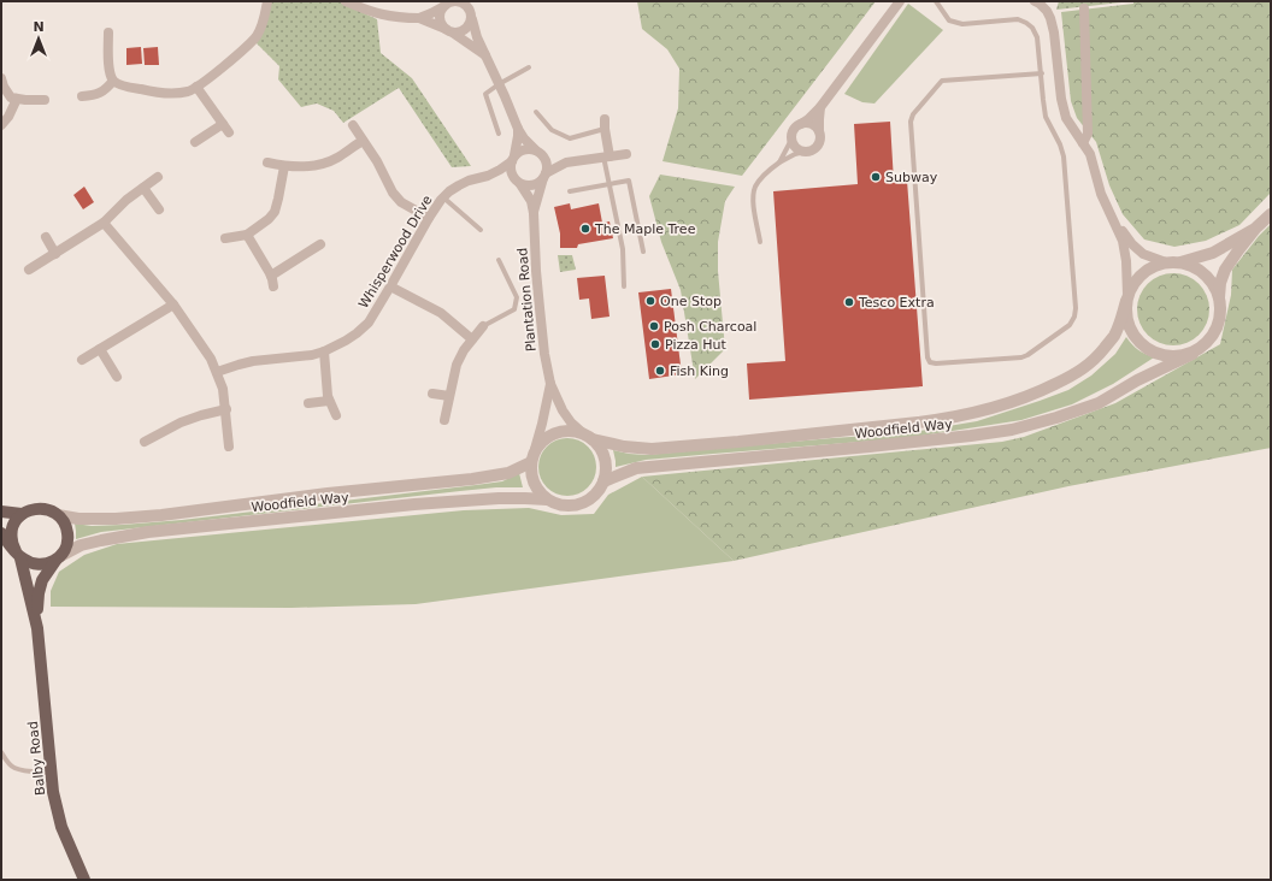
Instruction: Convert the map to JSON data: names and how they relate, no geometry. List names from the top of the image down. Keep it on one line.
{"streets":{"main road":["Balby Road"],"street":["Whisperwood Drive","Plantation Road","Woodfield Way"]},"crossings":[["Whisperwood Drive","Plantation Road"],["Plantation Road","Woodfield Way"]],"places":["Subway","The Maple Tree","One Stop","Tesco Extra","Posh Charcoal","Pizza Hut","Fish King"],"north":"top"}
